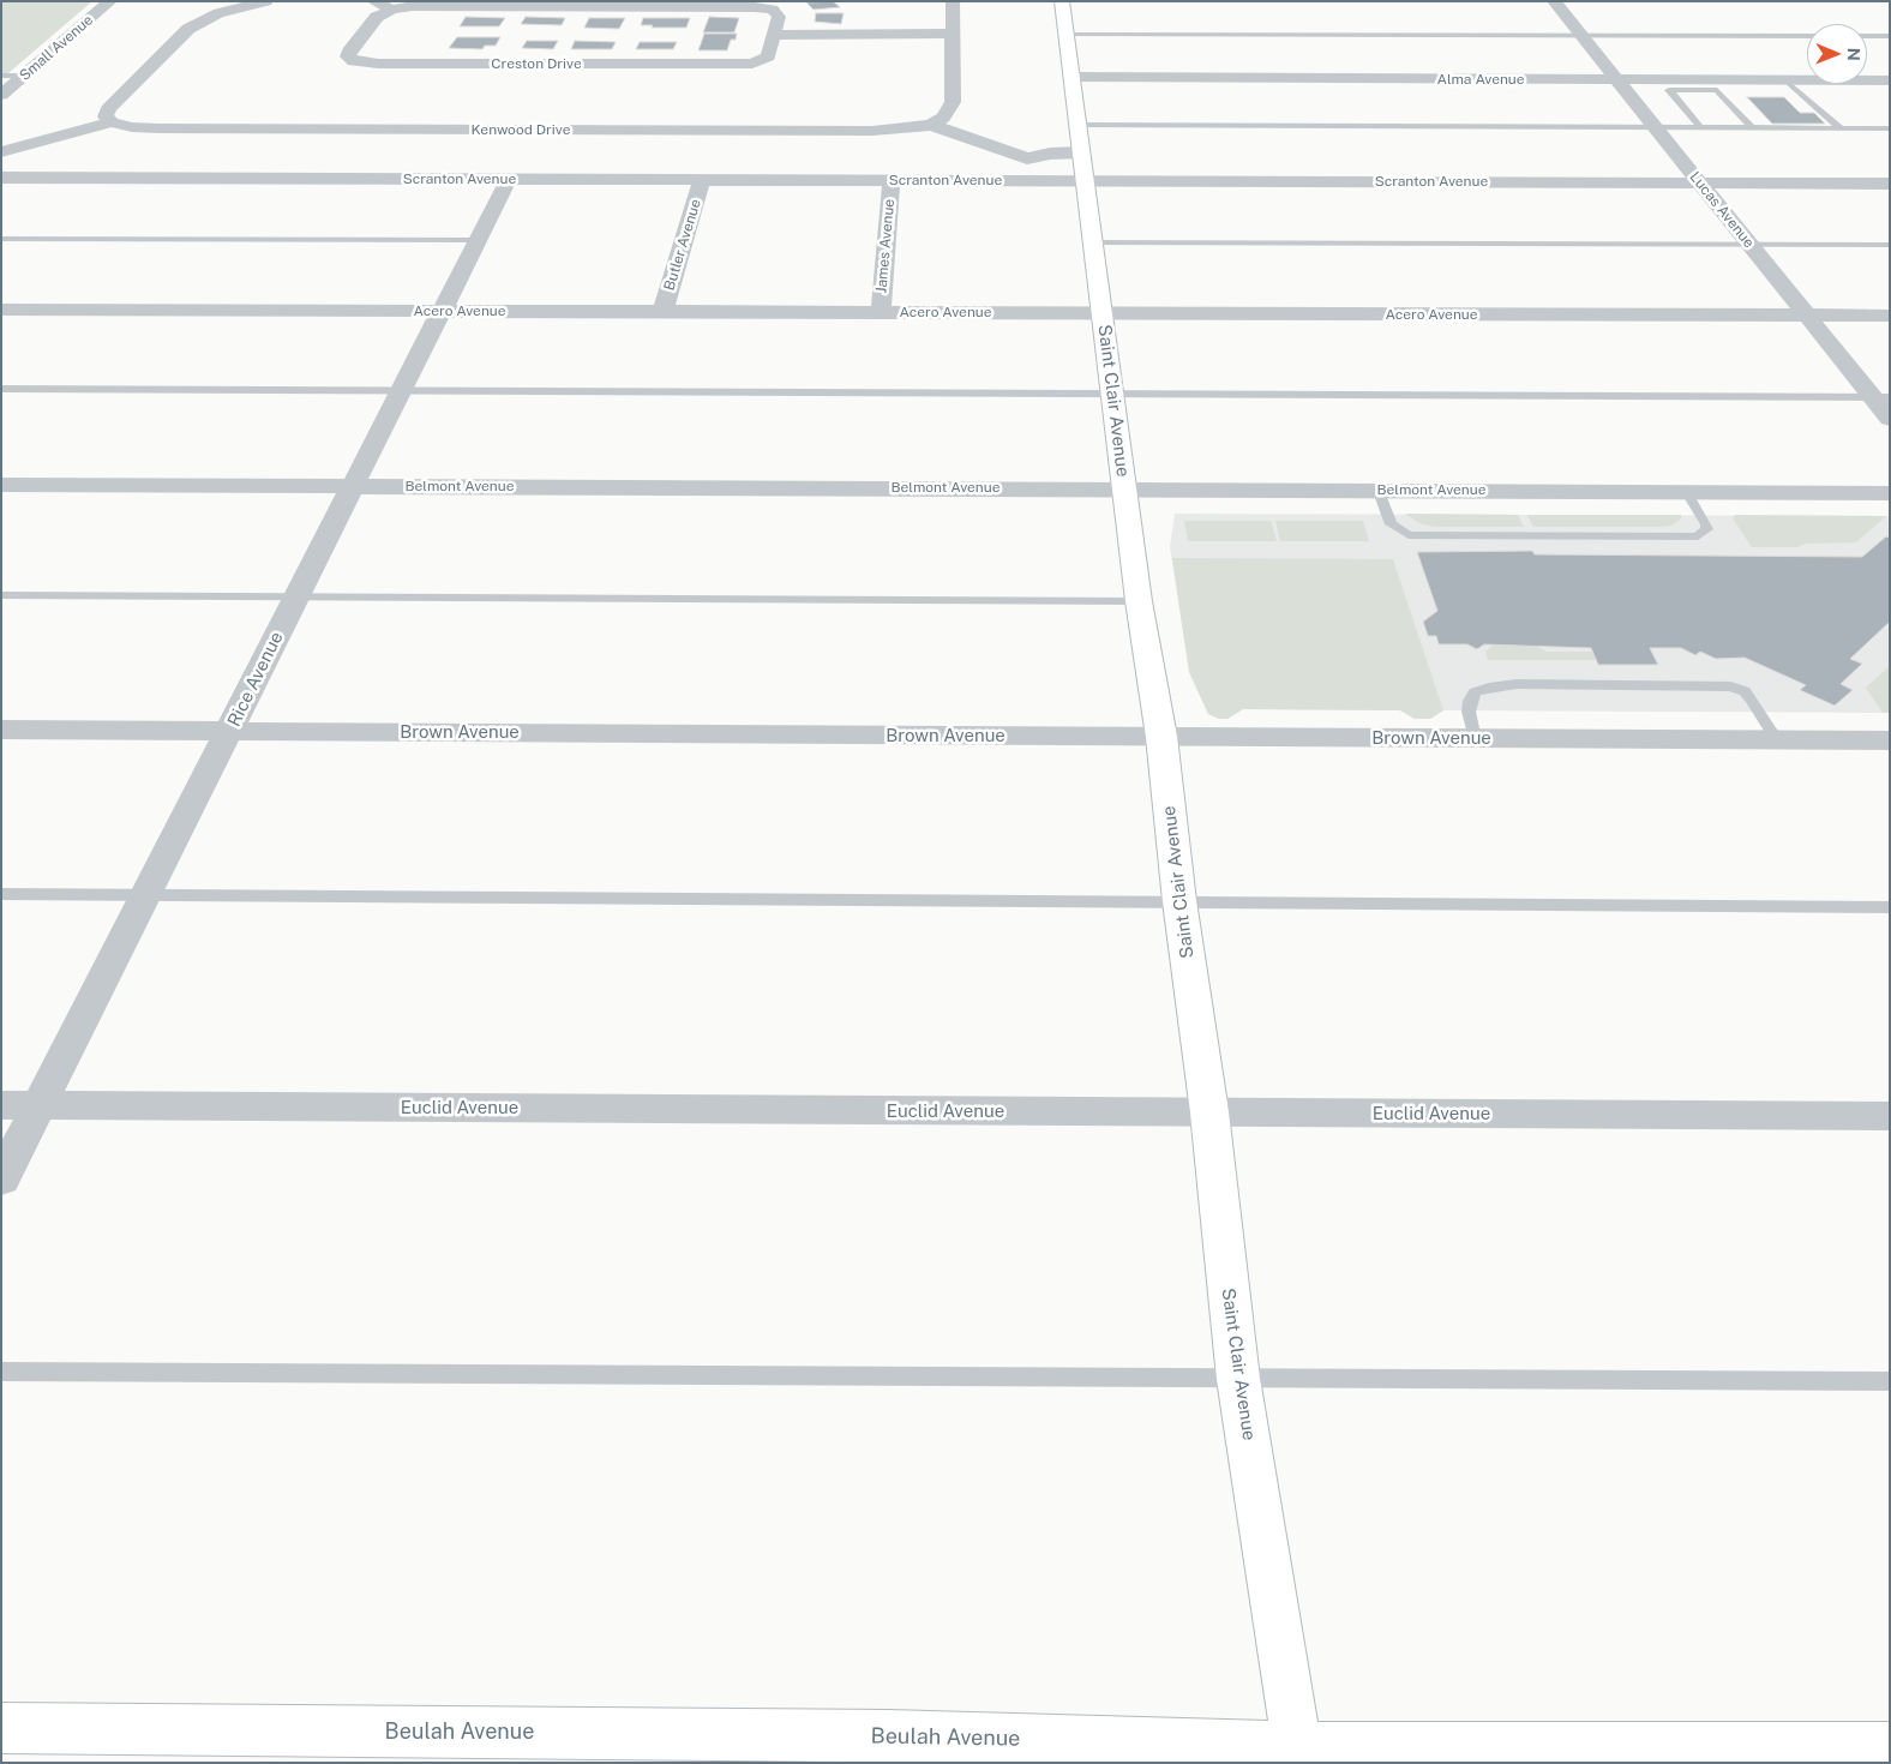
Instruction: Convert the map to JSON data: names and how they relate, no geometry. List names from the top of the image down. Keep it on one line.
{"streets":{"street":["Small Avenue","Creston Drive","Alma Avenue","Kenwood Drive","Scranton Avenue","Lucas Avenue","Butler Avenue","James Avenue","Acero Avenue","Saint Clair Avenue","Belmont Avenue","Rice Avenue","Brown Avenue","Euclid Avenue","Beulah Avenue"]},"crossings":[["Alma Avenue","Lucas Avenue"],["Alma Avenue","Saint Clair Avenue"],["Kenwood Drive","Scranton Avenue"],["Kenwood Drive","Saint Clair Avenue"],["Scranton Avenue","Lucas Avenue"],["Scranton Avenue","Butler Avenue"],["Scranton Avenue","James Avenue"],["Scranton Avenue","Saint Clair Avenue"],["Scranton Avenue","Rice Avenue"],["Lucas Avenue","Acero Avenue"],["Butler Avenue","Acero Avenue"],["James Avenue","Acero Avenue"],["Acero Avenue","Saint Clair Avenue"],["Acero Avenue","Rice Avenue"],["Saint Clair Avenue","Belmont Avenue"],["Saint Clair Avenue","Brown Avenue"],["Saint Clair Avenue","Euclid Avenue"],["Saint Clair Avenue","Beulah Avenue"],["Belmont Avenue","Rice Avenue"],["Rice Avenue","Brown Avenue"],["Rice Avenue","Euclid Avenue"]],"north":"right"}
